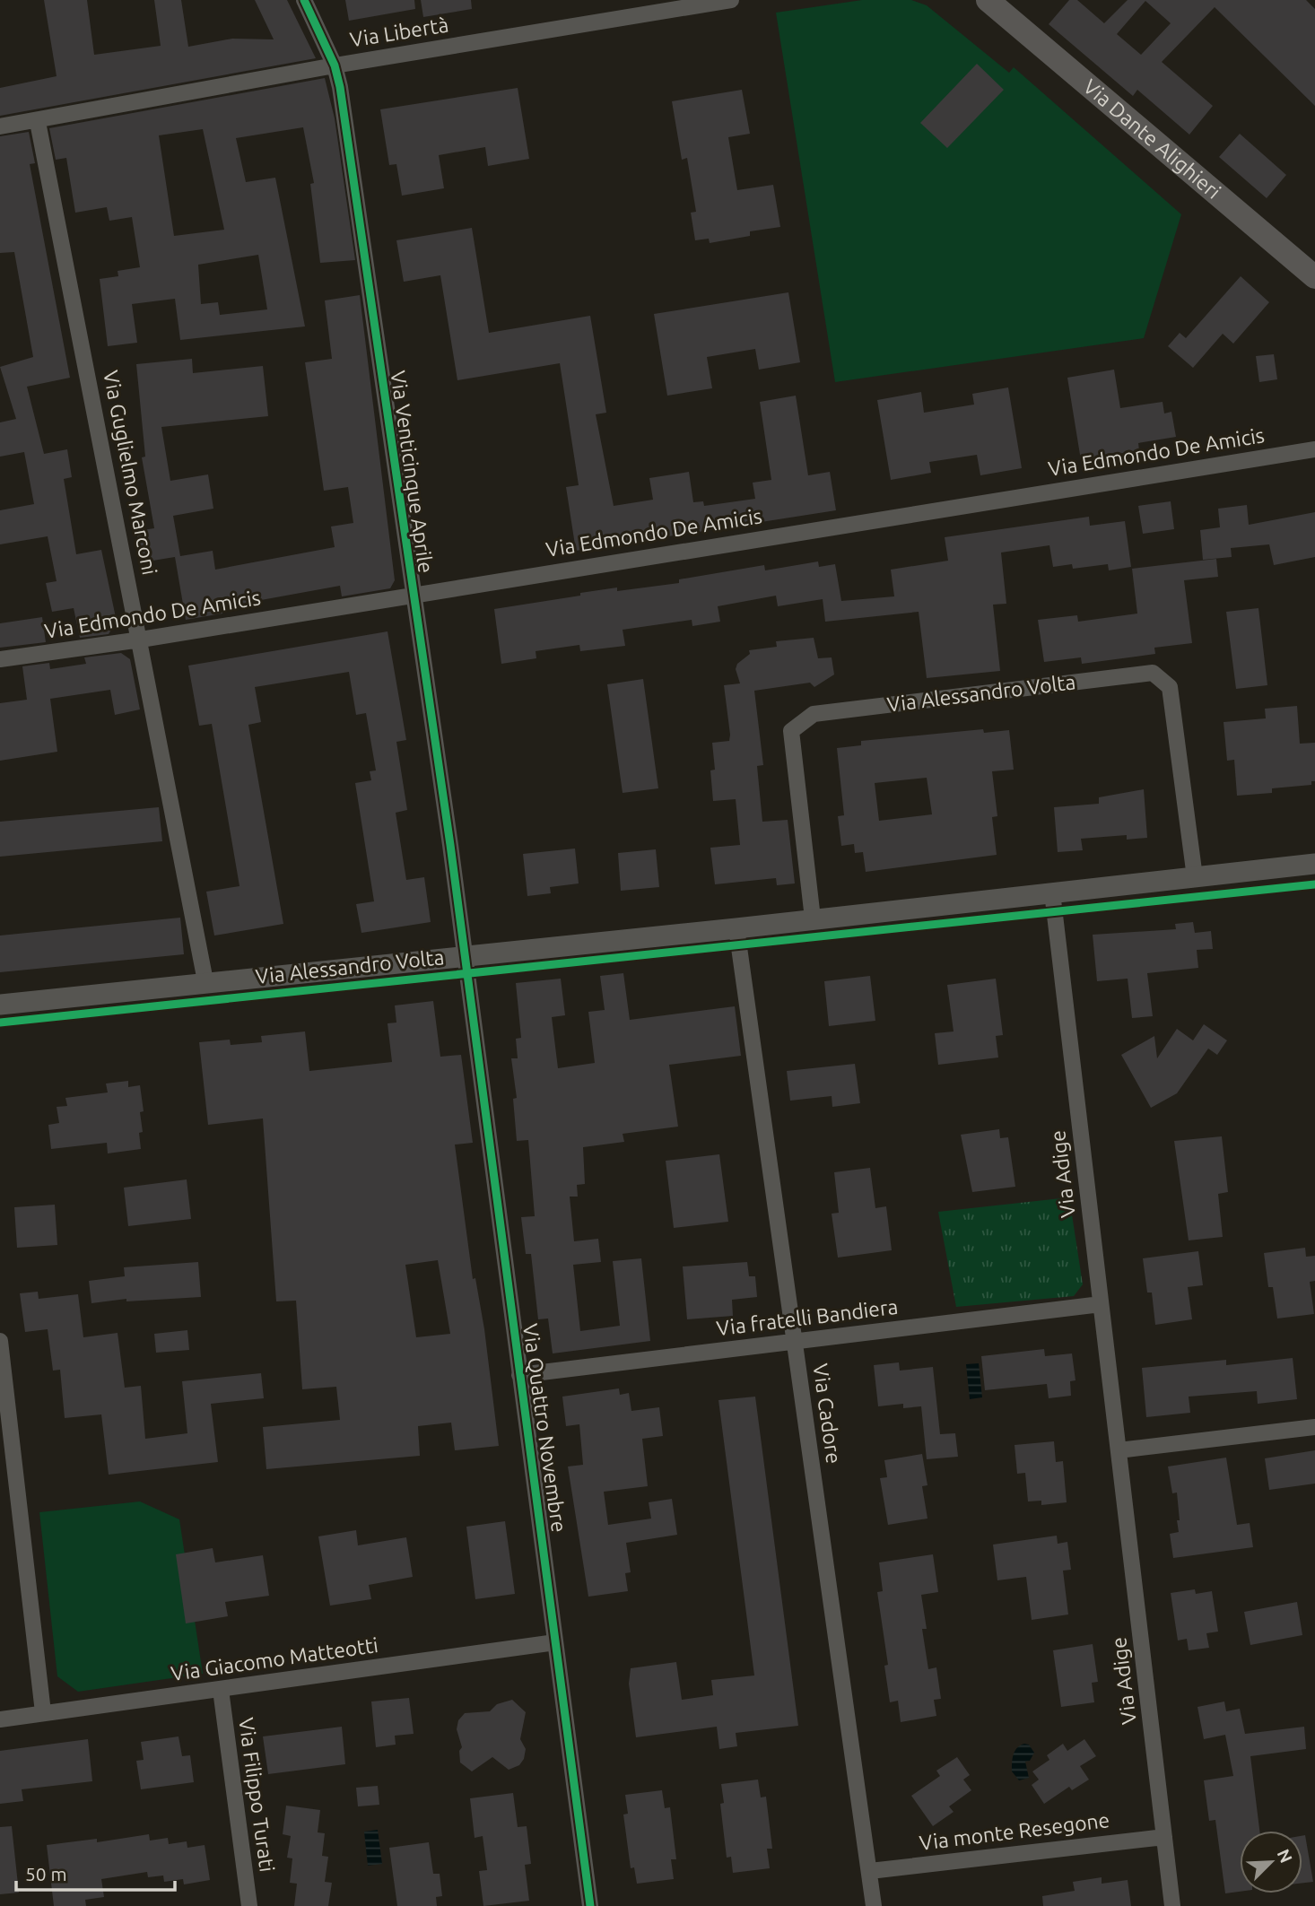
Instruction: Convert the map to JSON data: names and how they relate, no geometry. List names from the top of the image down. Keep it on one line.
{"streets":{"main road":["Via Dante Alighieri"],"street":["Via Libertà","Via Edmondo De Amicis","Via Venticinque Aprile","Via Guglielmo Marconi","Via Alessandro Volta","Via Adige","Via fratelli Bandiera","Via Cadore","Via Quattro Novembre","Via Giacomo Matteotti","Via Filippo Turati","Via monte Resegone"]},"crossings":[["Via Libertà","Via Venticinque Aprile"],["Via Libertà","Via Guglielmo Marconi"],["Via Edmondo De Amicis","Via Venticinque Aprile"],["Via Edmondo De Amicis","Via Guglielmo Marconi"],["Via Venticinque Aprile","Via Alessandro Volta"],["Via Venticinque Aprile","Via Quattro Novembre"],["Via Guglielmo Marconi","Via Alessandro Volta"],["Via Alessandro Volta","Via Adige"],["Via Alessandro Volta","Via Cadore"],["Via Alessandro Volta","Via Quattro Novembre"],["Via Adige","Via fratelli Bandiera"],["Via Adige","Via monte Resegone"],["Via fratelli Bandiera","Via Cadore"],["Via fratelli Bandiera","Via Quattro Novembre"],["Via Cadore","Via monte Resegone"],["Via Quattro Novembre","Via Giacomo Matteotti"],["Via Giacomo Matteotti","Via Filippo Turati"]],"scale_bar":"50 m","north":"top right"}
